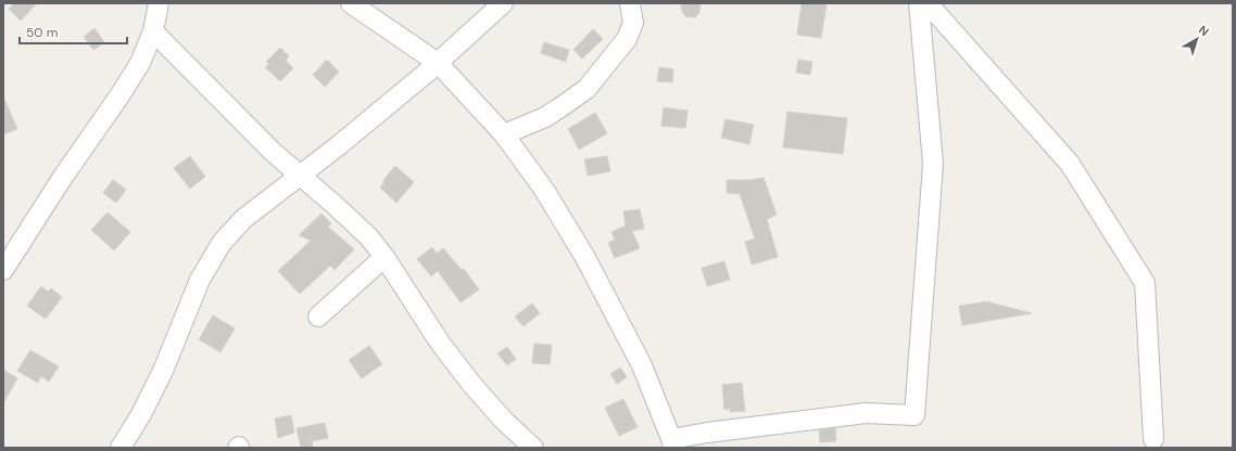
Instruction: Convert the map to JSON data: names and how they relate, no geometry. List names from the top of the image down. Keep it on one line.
{"scale_bar":"50 m","north":"top right"}
